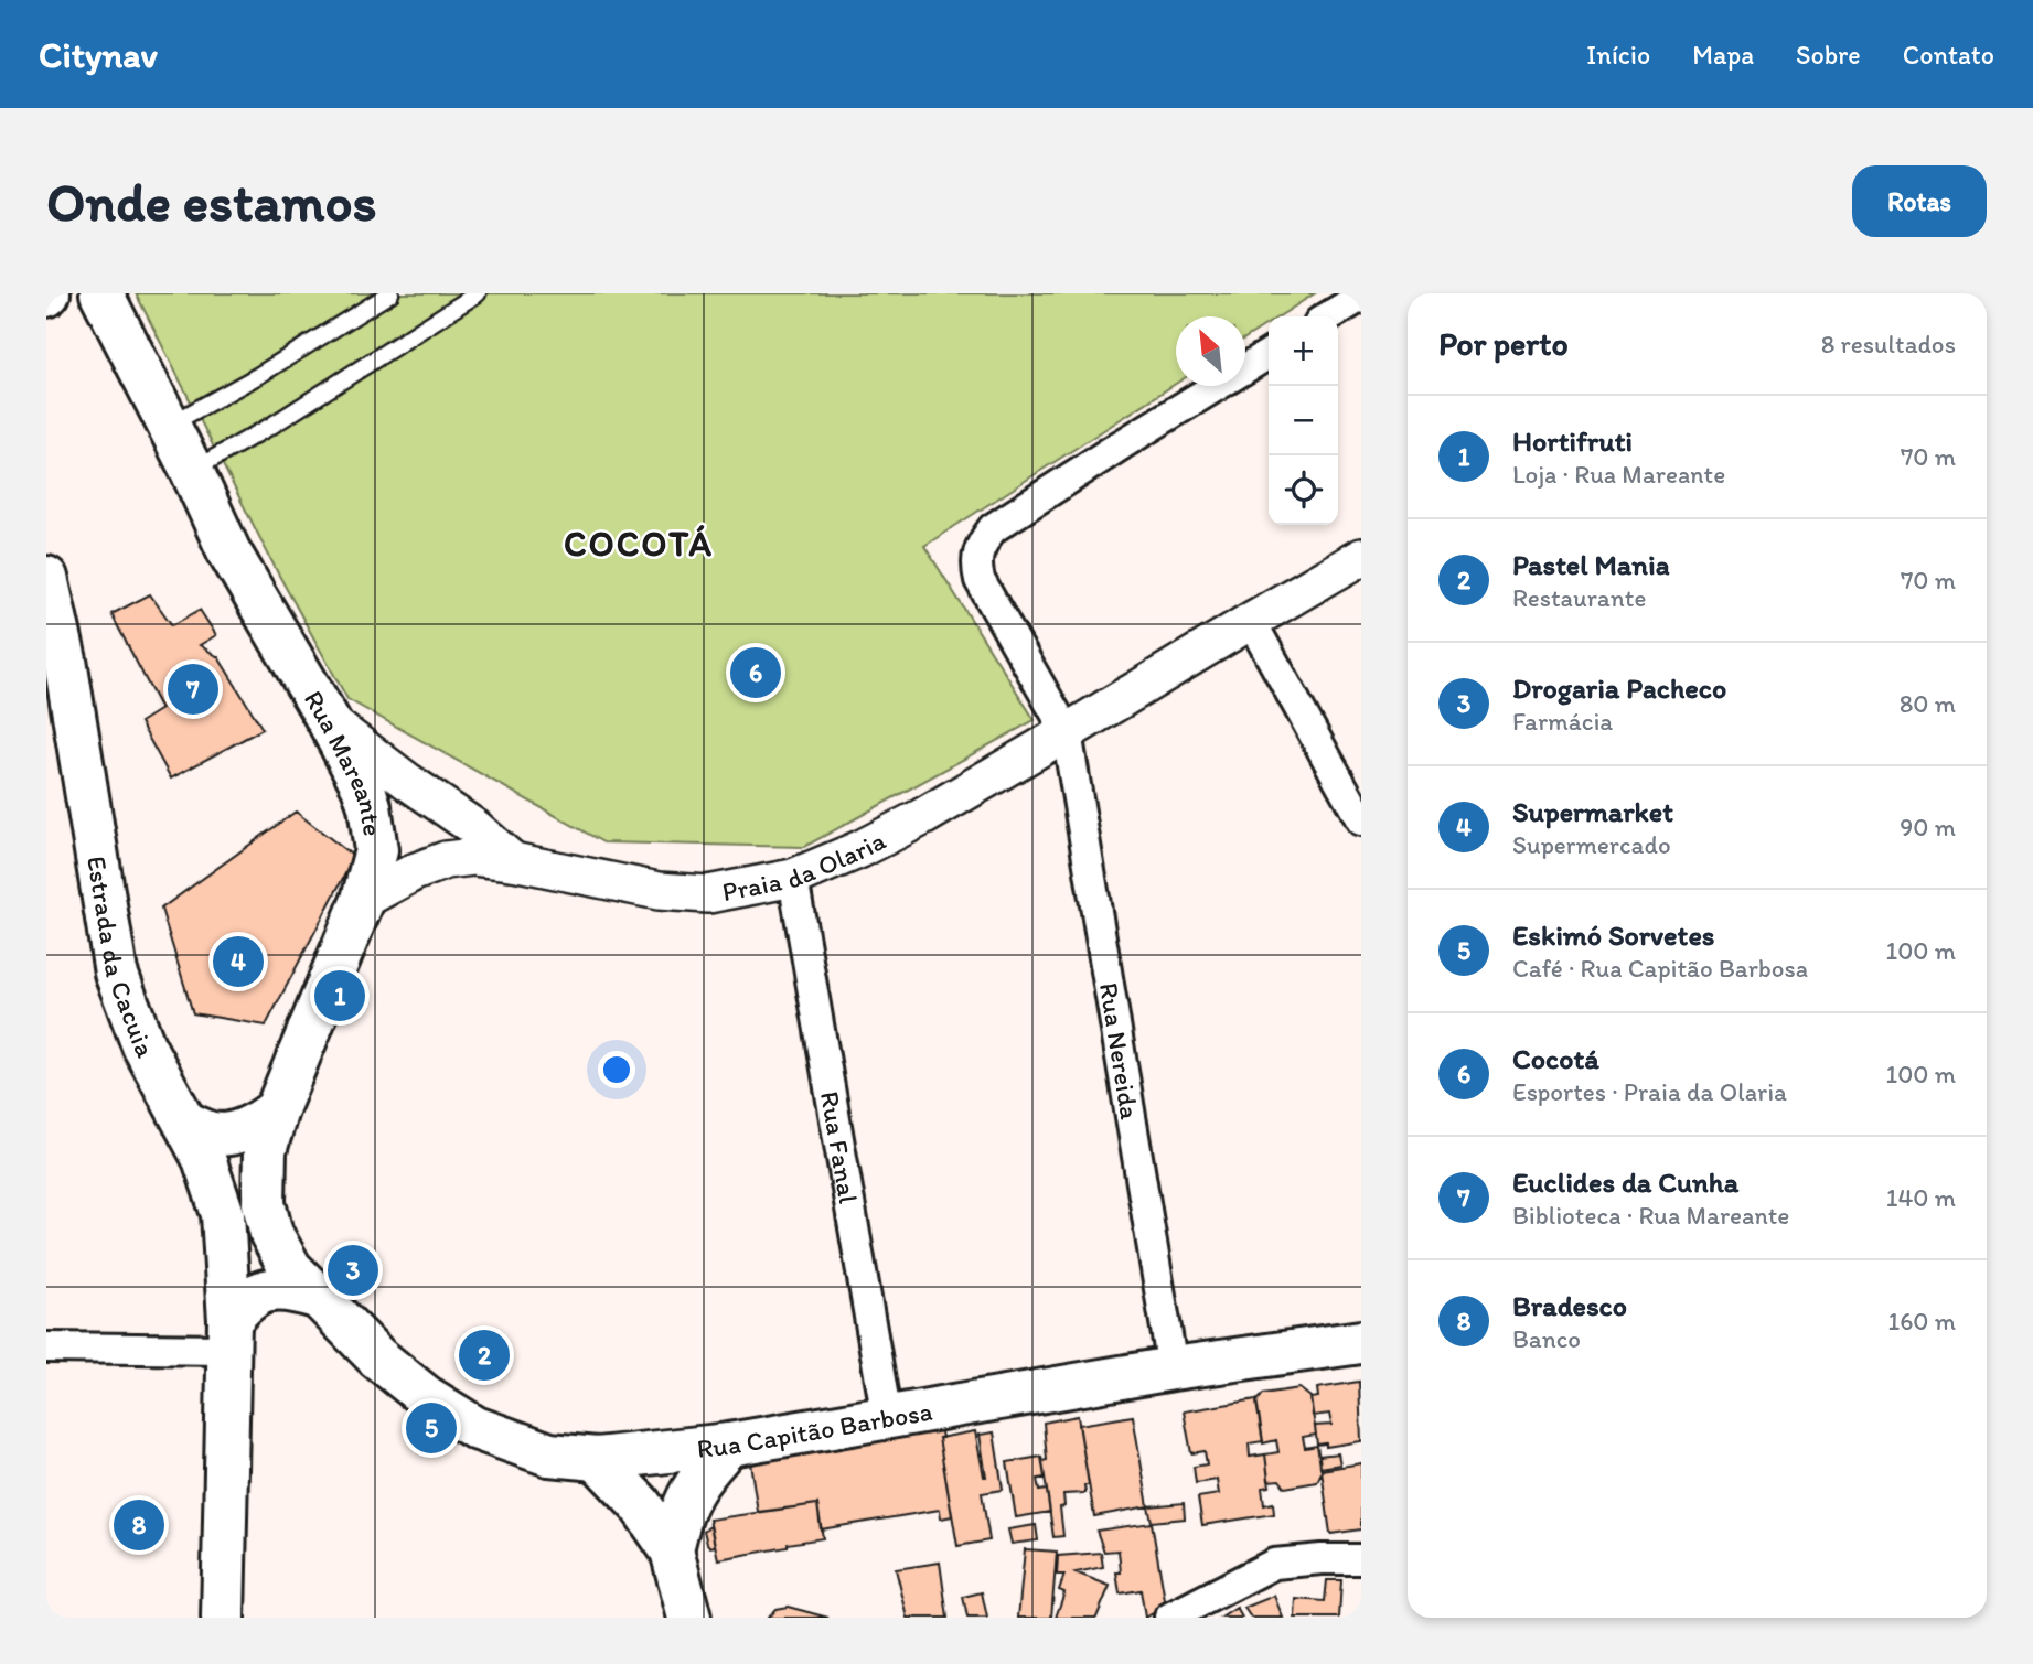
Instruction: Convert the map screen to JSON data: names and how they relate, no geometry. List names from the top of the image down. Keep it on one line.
{"streets":{"main road":["Rua Mareante","Estrada da Cacuia","Rua Capitão Barbosa"],"street":["Praia da Olaria","Rua Nereida","Rua Fanal"]},"crossings":[["Rua Mareante","Praia da Olaria"],["Rua Mareante","Rua Capitão Barbosa"],["Praia da Olaria","Rua Nereida"],["Praia da Olaria","Rua Fanal"],["Rua Nereida","Rua Capitão Barbosa"],["Rua Fanal","Rua Capitão Barbosa"]],"districts":["COCOTÁ"],"north":"top left","page":{"header":"Citynav","nav":["Início","Mapa","Sobre","Contato"],"buttons":"Rotas","title":"Onde estamos","heading":["Por perto","8 resultados"],"map_buttons":["+","−"],"list":[{"mark":"1","name":"Hortifruti","note":"Loja · Rua Mareante","value":"70 m"},{"mark":"2","name":"Pastel Mania","note":"Restaurante","value":"70 m"},{"mark":"3","name":"Drogaria Pacheco","note":"Farmácia","value":"80 m"},{"mark":"4","name":"Supermarket","note":"Supermercado","value":"90 m"},{"mark":"5","name":"Eskimó Sorvetes","note":"Café · Rua Capitão Barbosa","value":"100 m"},{"mark":"6","name":"Cocotá","note":"Esportes · Praia da Olaria","value":"100 m"},{"mark":"7","name":"Euclides da Cunha","note":"Biblioteca · Rua Mareante","value":"140 m"},{"mark":"8","name":"Bradesco","note":"Banco","value":"160 m"}],"pins":["6","7","4","1","3","2","5","8"]}}
